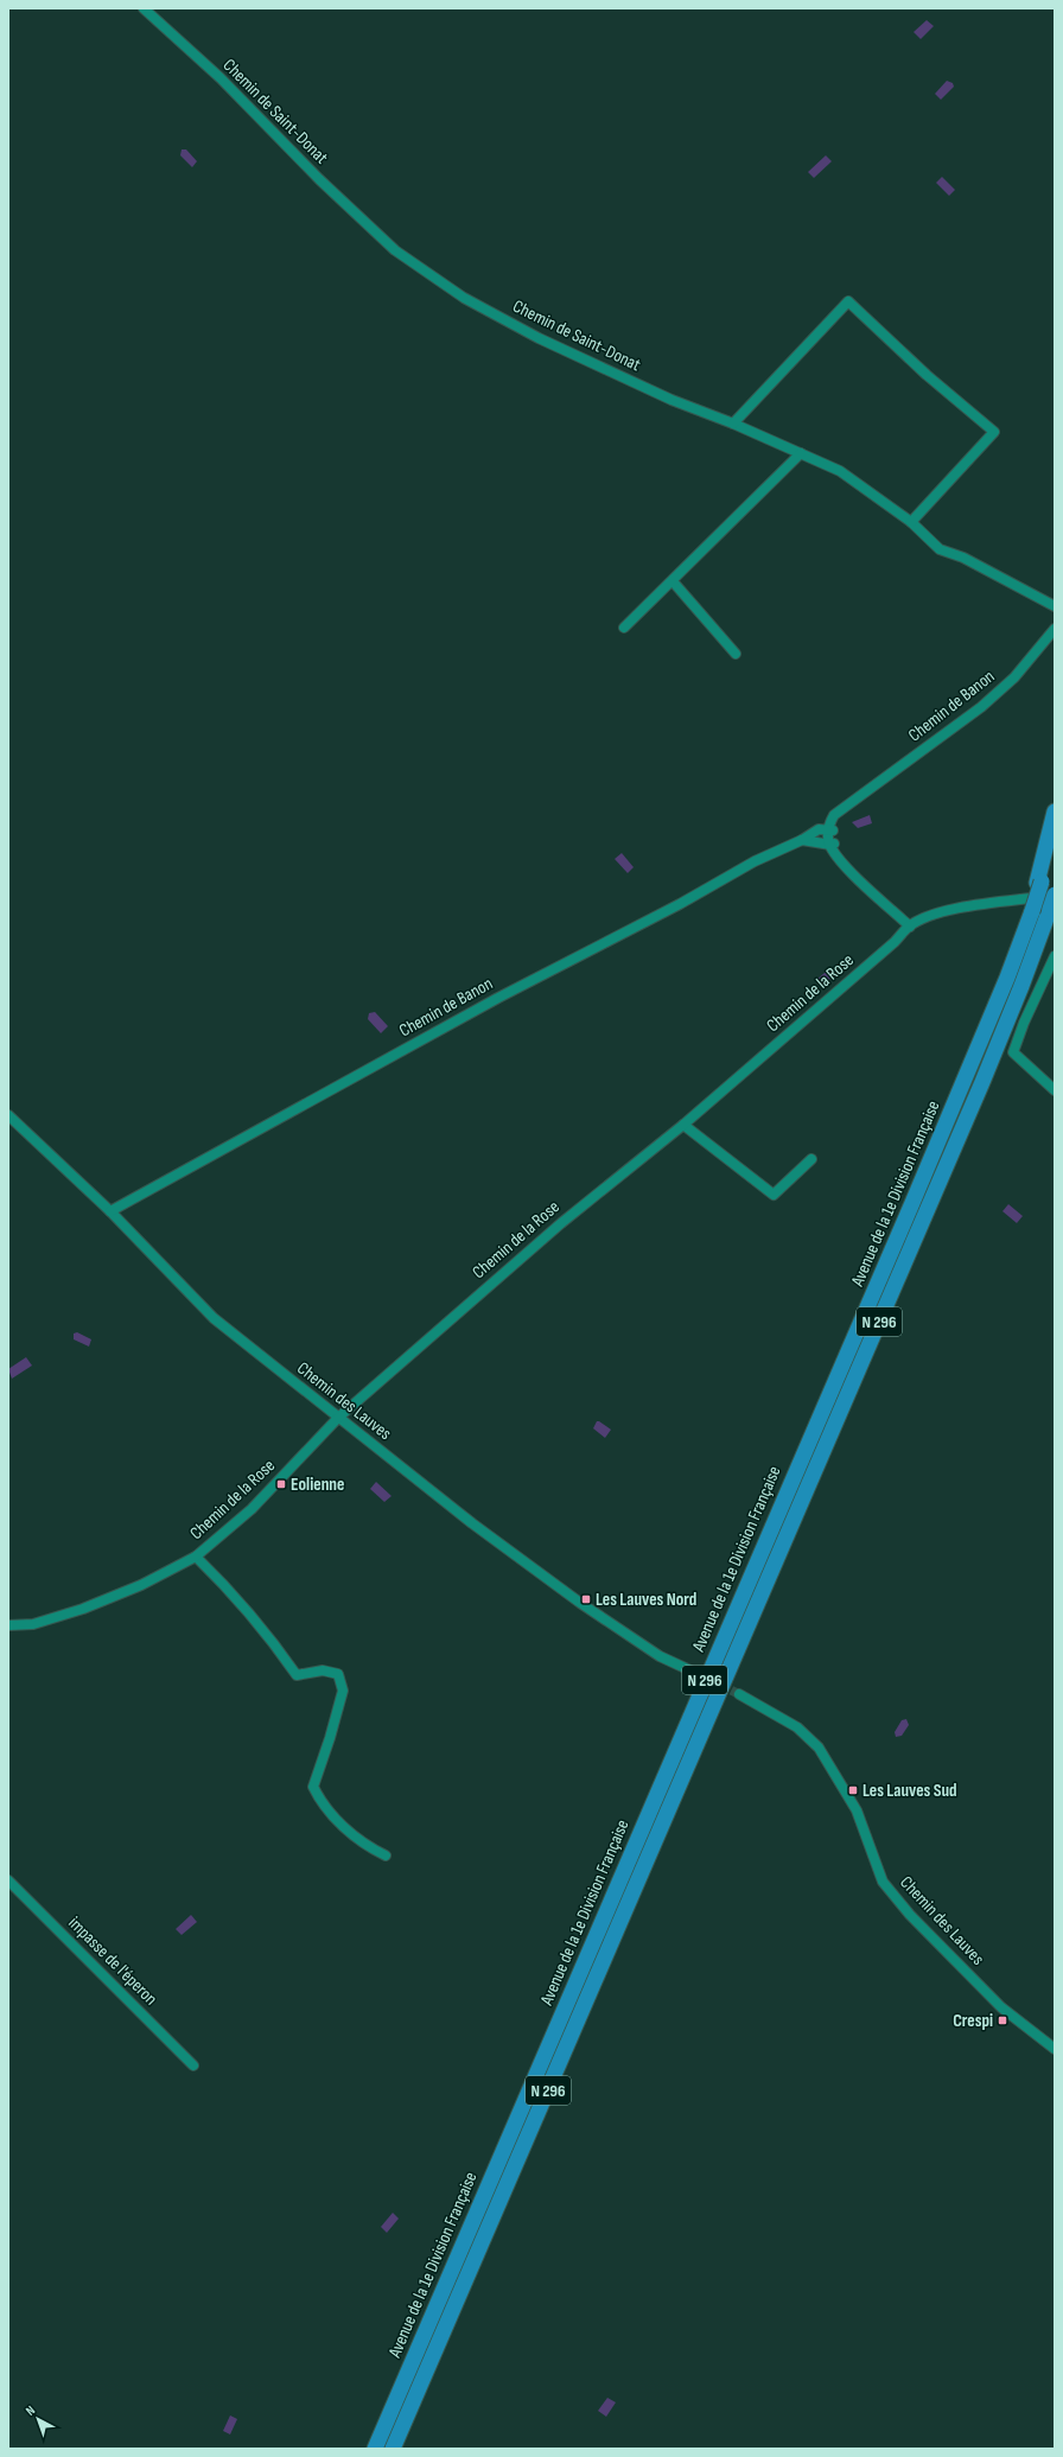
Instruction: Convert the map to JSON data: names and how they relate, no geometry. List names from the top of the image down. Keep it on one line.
{"streets":{"highway":["Avenue de la 1e Division Française","N 296"],"street":["Chemin de Saint-Donat","Chemin de Banon","Chemin de la Rose","Chemin des Lauves","impasse de l'éperon"]},"crossings":[["Chemin de Banon","Chemin des Lauves"],["Chemin de la Rose","Avenue de la 1e Division Française"],["Chemin de la Rose","Chemin des Lauves"]],"places":{"transit":["Eolienne","Les Lauves Nord","Les Lauves Sud","Crespi"]},"north":"top left"}
